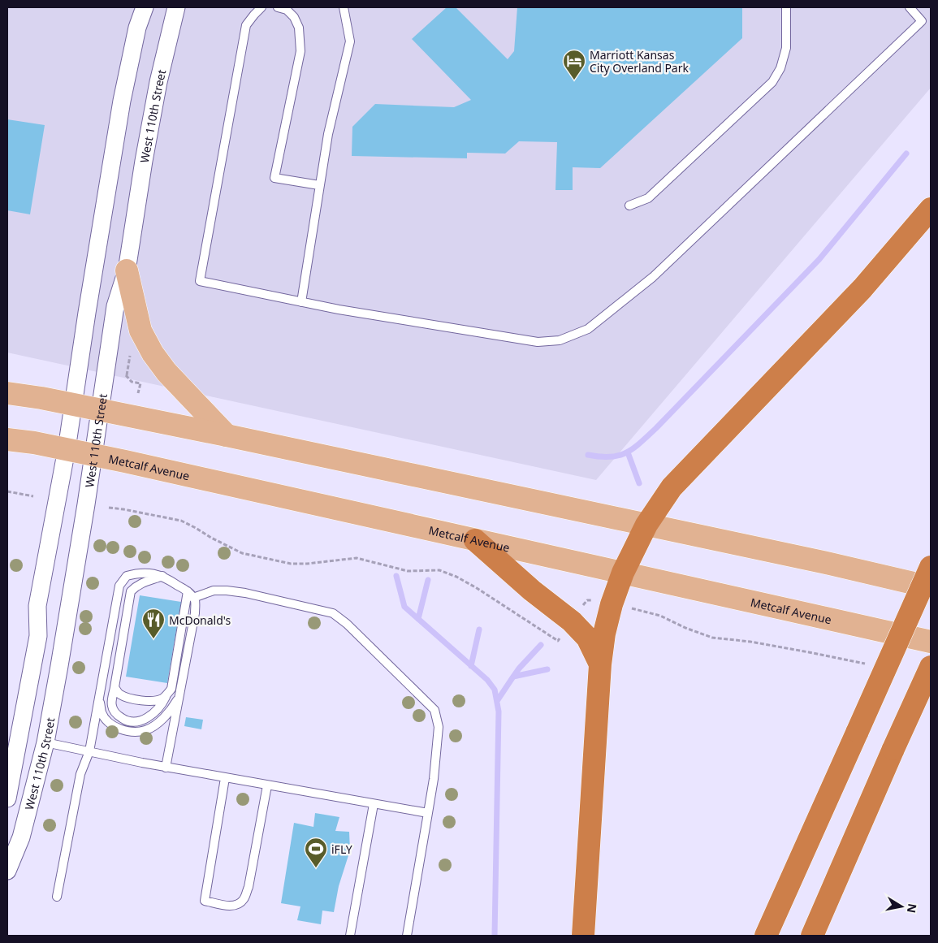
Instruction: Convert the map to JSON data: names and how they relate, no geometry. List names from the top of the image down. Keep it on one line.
{"streets":{"main road":["Metcalf Avenue"],"street":["West 110th Street"]},"crossings":[["West 110th Street","Metcalf Avenue"]],"places":{"hotel":["Marriott Kansas City Overland Park"],"restaurant":["McDonald's"],"sports":["iFLY"]},"north":"right"}
